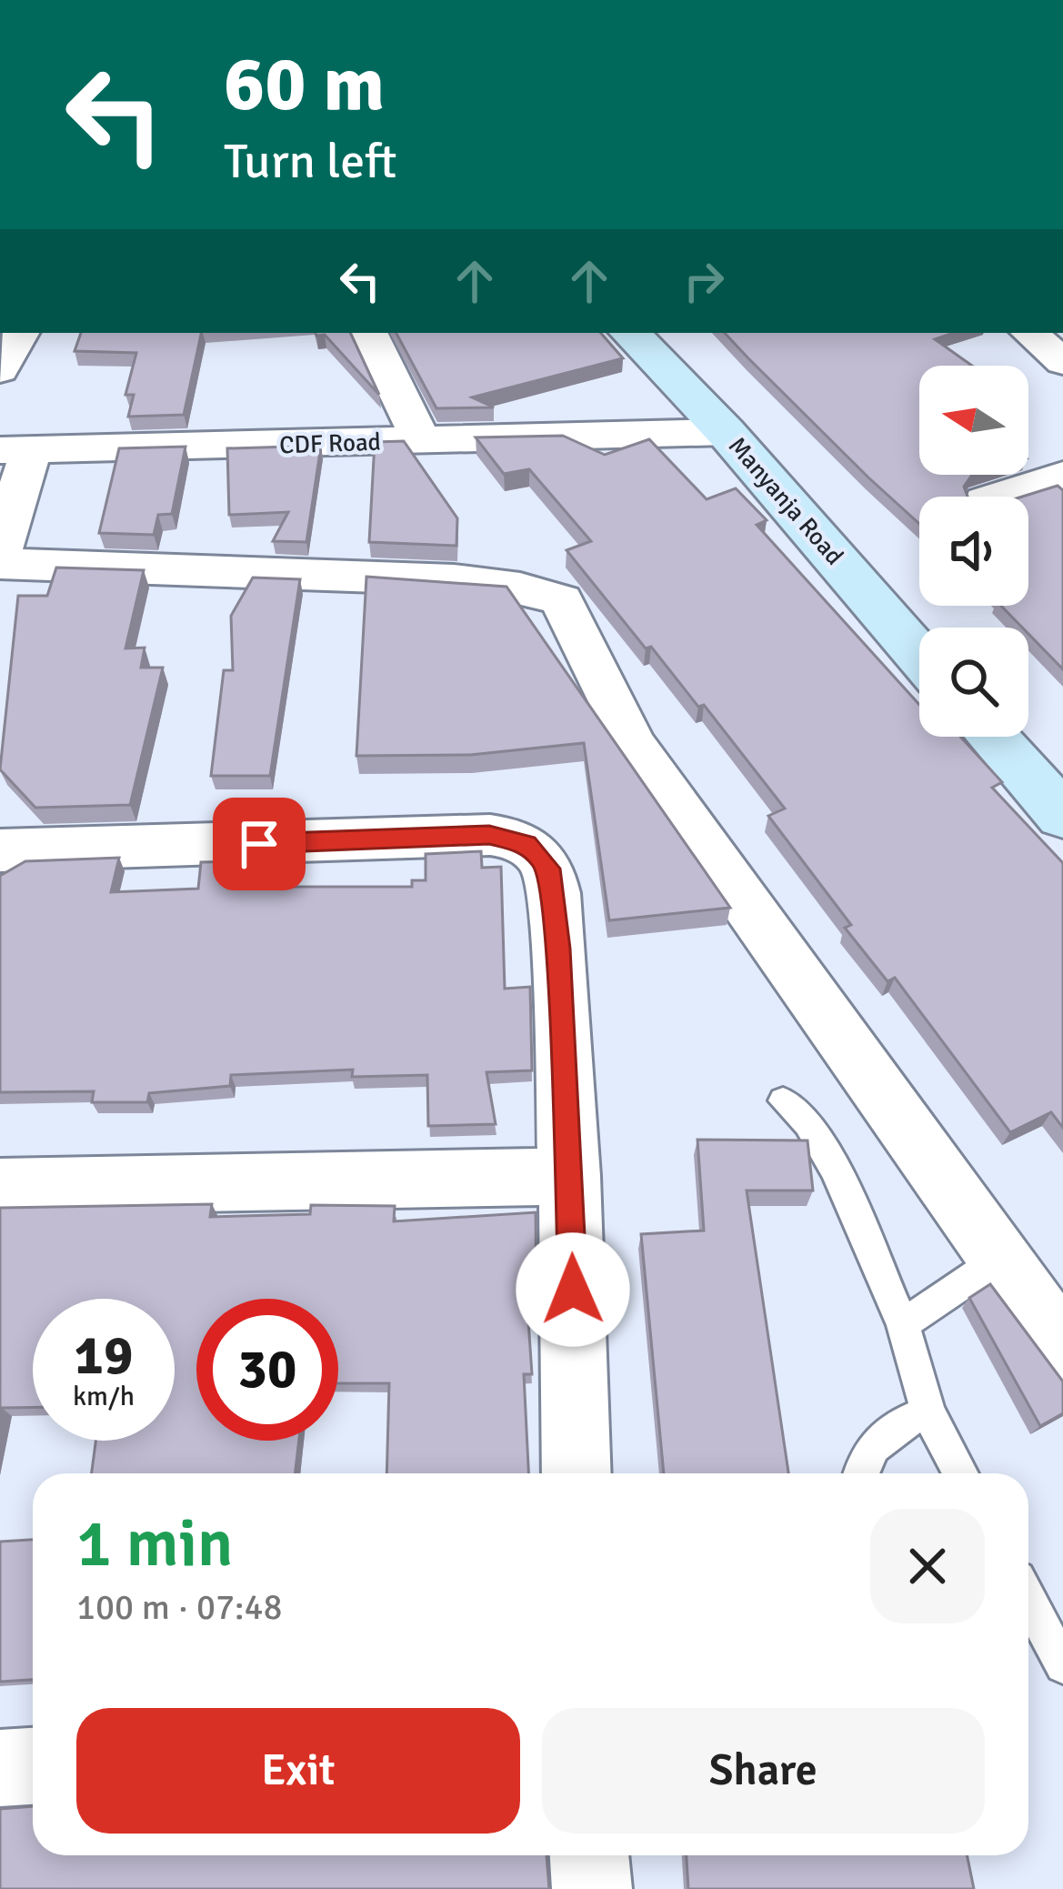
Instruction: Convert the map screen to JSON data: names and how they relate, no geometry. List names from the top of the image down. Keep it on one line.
{"streets":{"main road":["Manyanja Road"],"street":["CDF Road"]},"crossings":[["CDF Road","Manyanja Road"]],"north":"left","page":{"turn":["60 m","Turn left"],"speed":"19 km/h","limit":"30","heading":["1 min","100 m · 07:48"],"buttons":["Exit","Share"]}}
